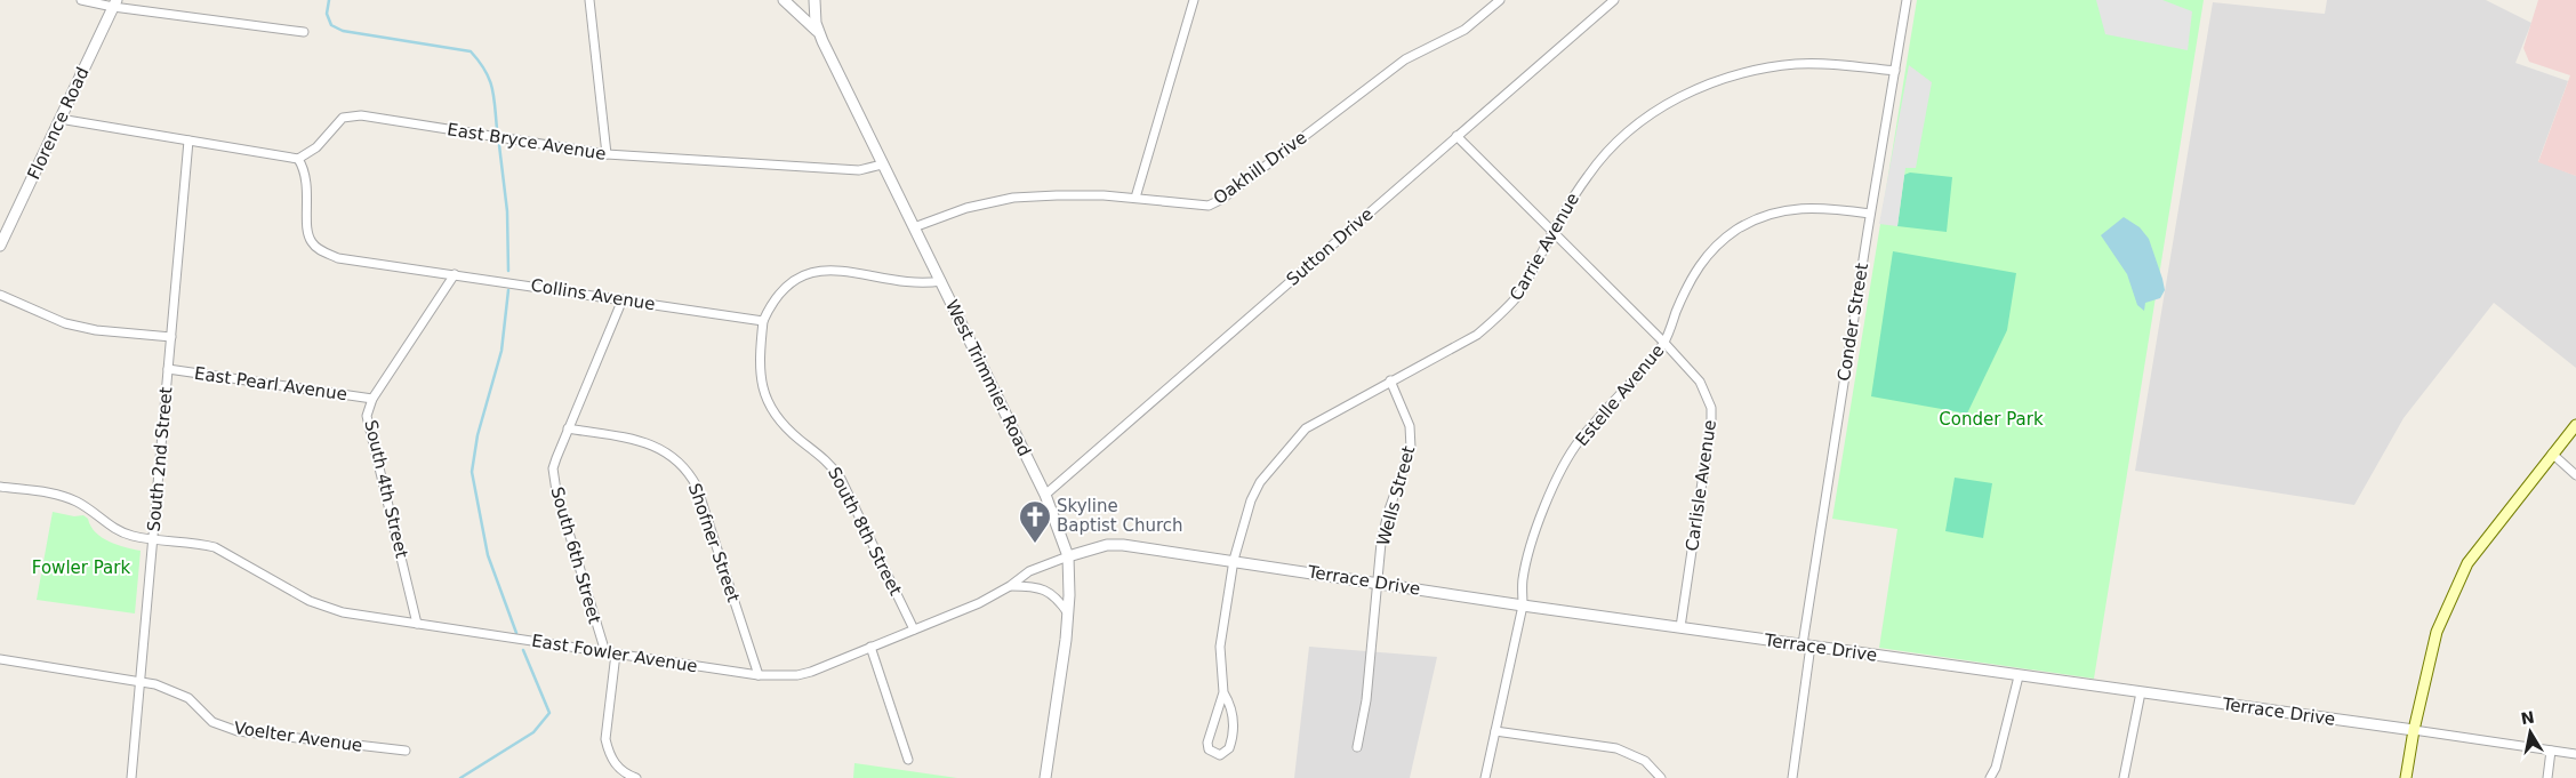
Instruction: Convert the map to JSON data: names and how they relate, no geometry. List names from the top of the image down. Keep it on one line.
{"streets":{"street":["Florence Road","East Bryce Avenue","Oakhill Drive","Sutton Drive","Carrie Avenue","Collins Avenue","Conder Street","West Trimmier Road","East Pearl Avenue","Estelle Avenue","South 2nd Street","Carlisle Avenue","South 4th Street","Wells Street","South 8th Street","Shofner Street","South 6th Street","Terrace Drive","East Fowler Avenue","Voelter Avenue"]},"crossings":[["East Bryce Avenue","Collins Avenue"],["East Bryce Avenue","West Trimmier Road"],["Oakhill Drive","West Trimmier Road"],["Sutton Drive","West Trimmier Road"],["Sutton Drive","Carlisle Avenue"],["Carrie Avenue","Conder Street"],["Carrie Avenue","Carlisle Avenue"],["Carrie Avenue","Wells Street"],["Carrie Avenue","Terrace Drive"],["Collins Avenue","South 4th Street"],["Collins Avenue","South 8th Street"],["Collins Avenue","South 6th Street"],["Conder Street","Estelle Avenue"],["Conder Street","Terrace Drive"],["West Trimmier Road","Terrace Drive"],["West Trimmier Road","East Fowler Avenue"],["East Pearl Avenue","South 2nd Street"],["East Pearl Avenue","South 4th Street"],["Estelle Avenue","Carlisle Avenue"],["Estelle Avenue","Terrace Drive"],["South 2nd Street","East Fowler Avenue"],["South 2nd Street","Voelter Avenue"],["Carlisle Avenue","Terrace Drive"],["South 4th Street","East Fowler Avenue"],["Wells Street","Terrace Drive"],["South 8th Street","East Fowler Avenue"],["Shofner Street","South 6th Street"],["Shofner Street","East Fowler Avenue"],["South 6th Street","East Fowler Avenue"],["Terrace Drive","East Fowler Avenue"]],"parks":["Conder Park","Fowler Park"],"places":{"church":["Skyline Baptist Church"]},"north":"top"}
